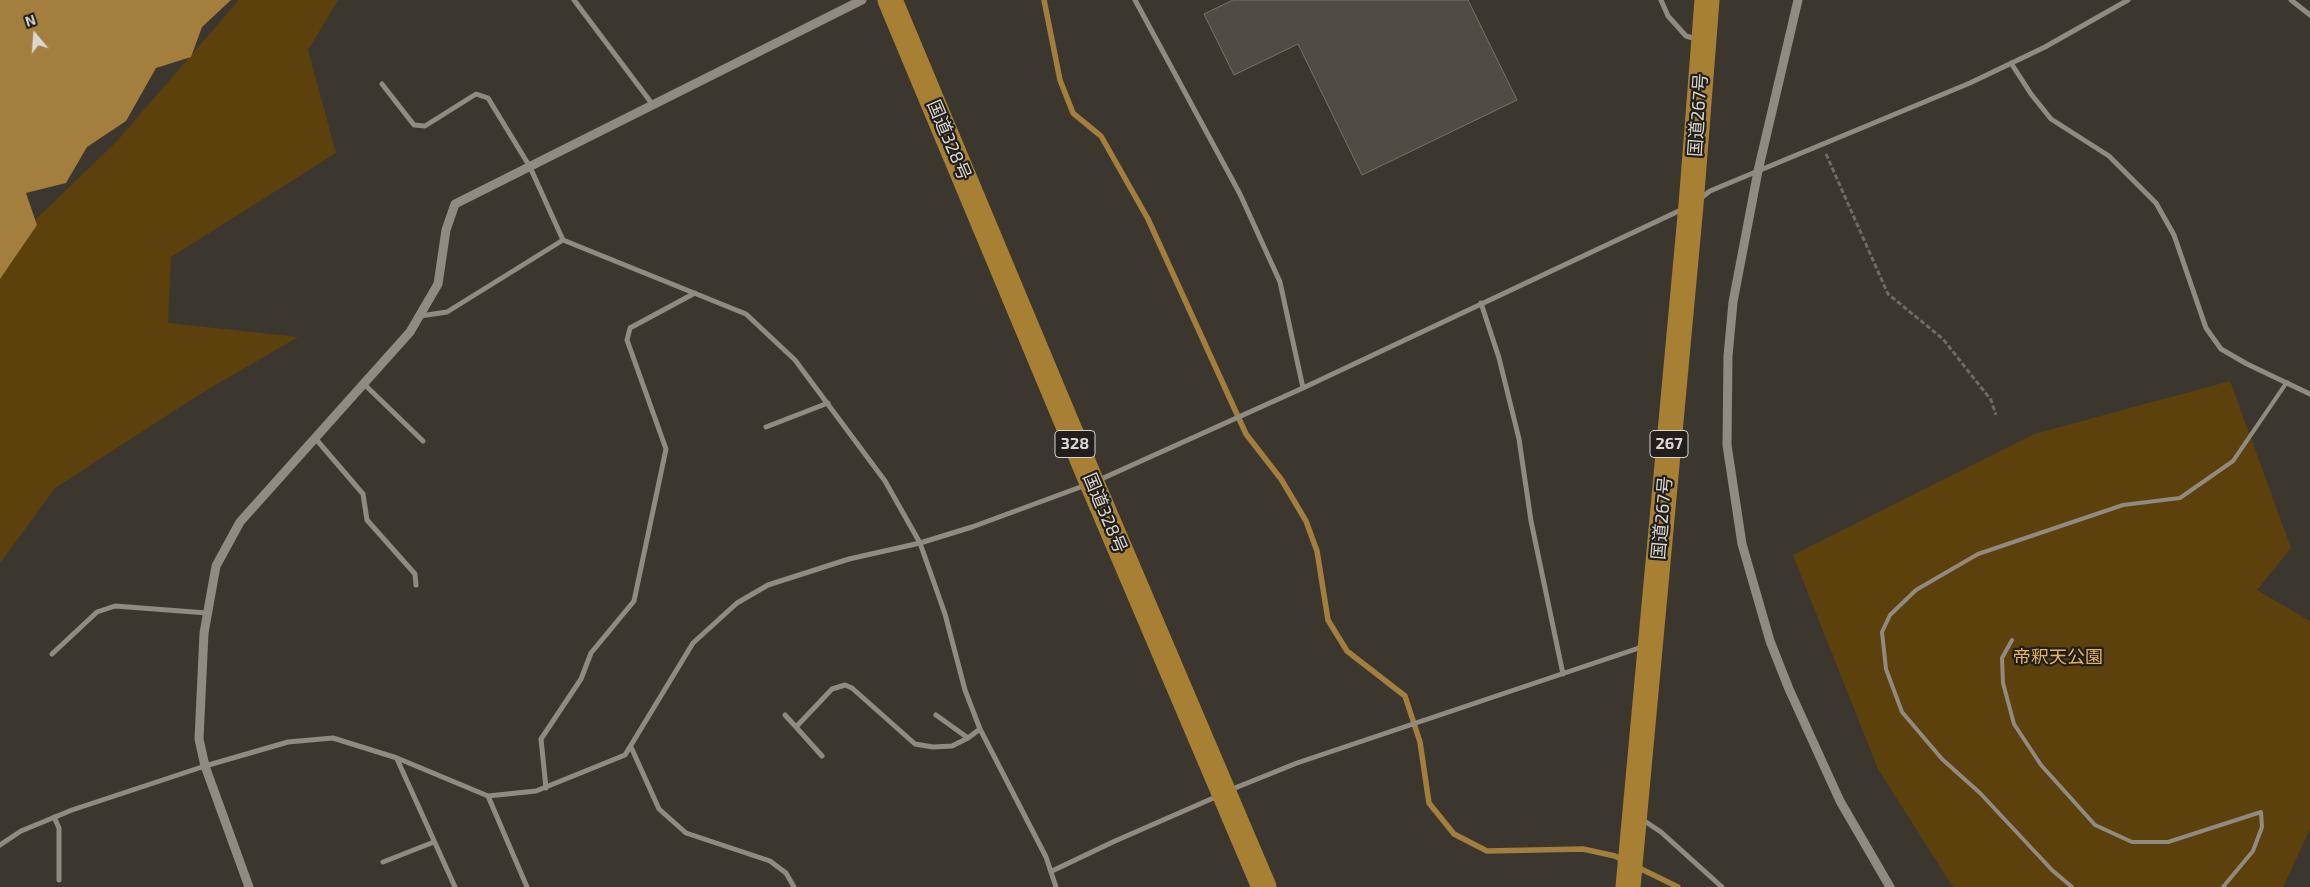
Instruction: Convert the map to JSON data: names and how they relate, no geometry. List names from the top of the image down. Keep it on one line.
{"streets":{"highway":["国道267号","国道328号","328","267"]},"parks":["帝釈天公園"],"north":"top"}
